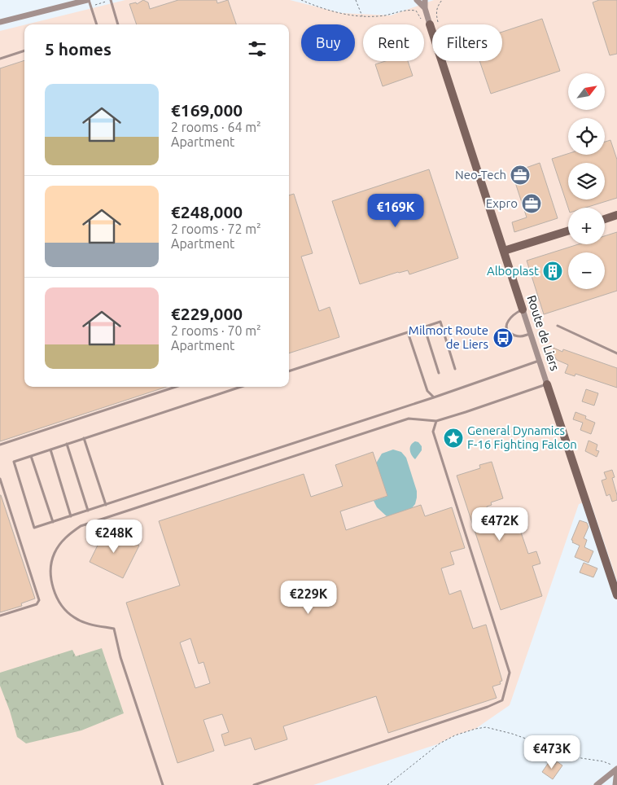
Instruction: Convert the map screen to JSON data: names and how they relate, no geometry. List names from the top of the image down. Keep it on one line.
{"streets":{"street":["Route de Liers"]},"places":{"office":["Neo-Tech","Expro"],"building":["Alboplast"],"bus stop":["Milmort Route de Liers"],"place":["General Dynamics F-16 Fighting Falcon"]},"north":"top right","page":{"chip":["Buy","Rent","Filters"],"heading":"5 homes","map_buttons":["+","−"],"list":[{"name":"€169,000","note":"2 rooms · 64 m² · Apartment"},{"name":"€248,000","note":"2 rooms · 72 m² · Apartment"},{"name":"€229,000","note":"2 rooms · 70 m² · Apartment"}],"price":["€169K","€472K","€248K","€229K","€473K"]}}
